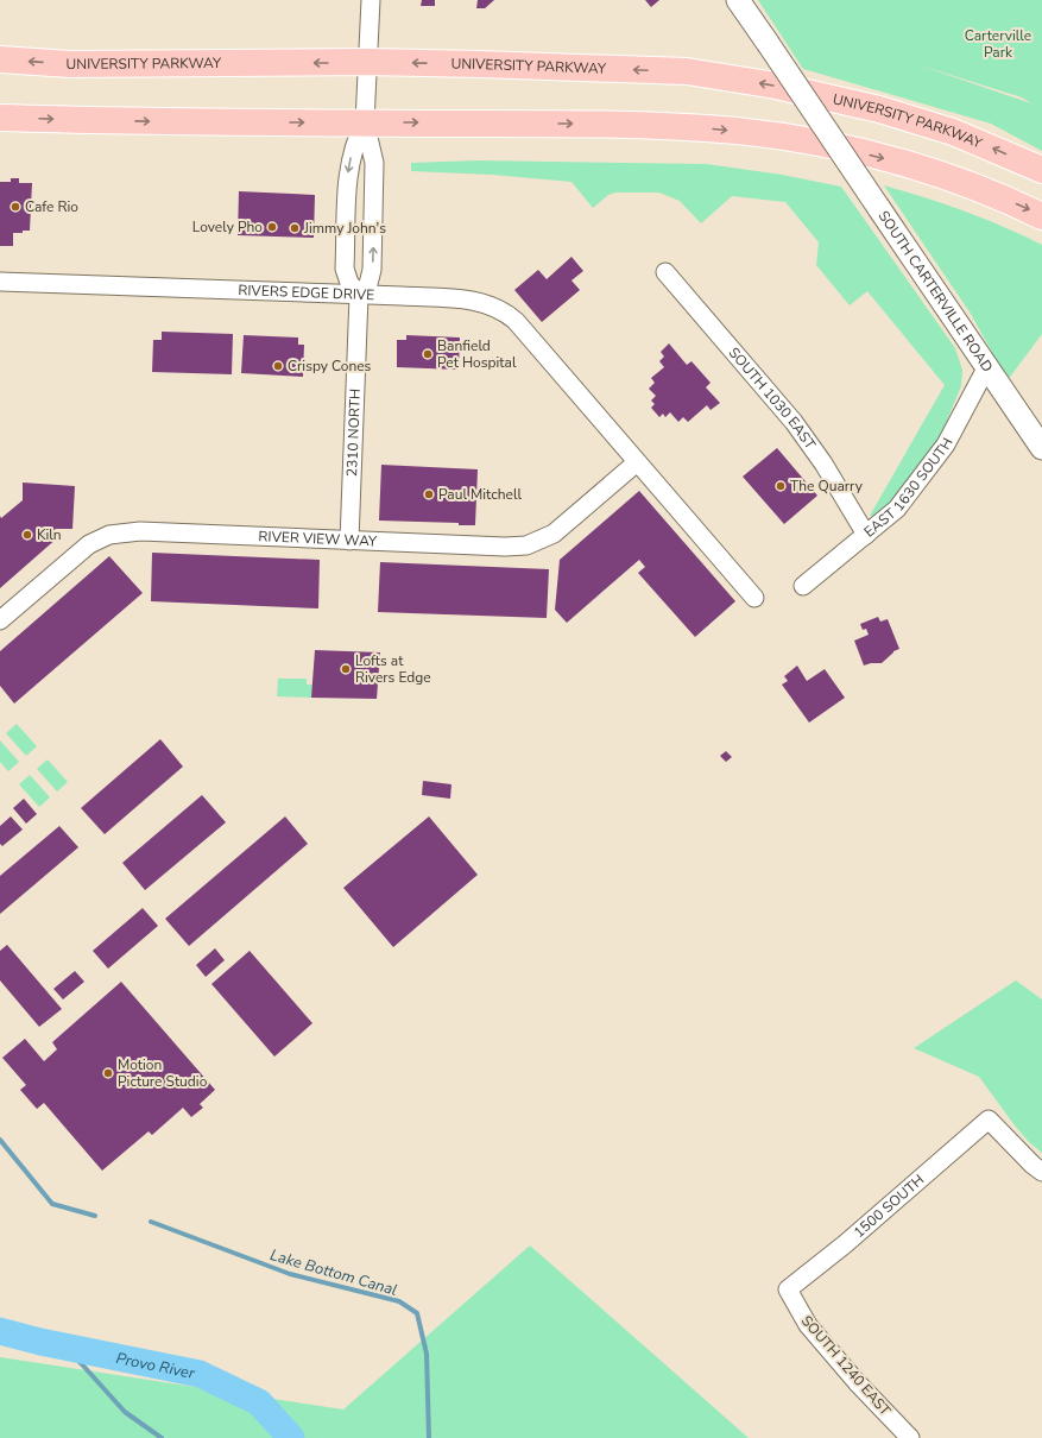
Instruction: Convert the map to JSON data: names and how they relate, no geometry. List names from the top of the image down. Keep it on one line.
{"streets":{"main road":["UNIVERSITY PARKWAY"],"street":["SOUTH CARTERVILLE ROAD","RIVERS EDGE DRIVE","SOUTH 1030 EAST","2310 NORTH","EAST 1630 SOUTH","RIVER VIEW WAY","1500 SOUTH","SOUTH 1240 EAST"]},"crossings":[["UNIVERSITY PARKWAY","2310 NORTH"],["SOUTH CARTERVILLE ROAD","EAST 1630 SOUTH"],["RIVERS EDGE DRIVE","2310 NORTH"],["RIVERS EDGE DRIVE","RIVER VIEW WAY"],["SOUTH 1030 EAST","EAST 1630 SOUTH"],["2310 NORTH","RIVER VIEW WAY"],["1500 SOUTH","SOUTH 1240 EAST"]],"water":["Lake Bottom Canal","Provo River"],"parks":["Carterville Park"],"places":["Cafe Rio","Lovely Pho","Jimmy John's","Banfield Pet Hospital","Crispy Cones","The Quarry","Paul Mitchell","Kiln","Lofts at Rivers Edge","Motion Picture Studio"]}
